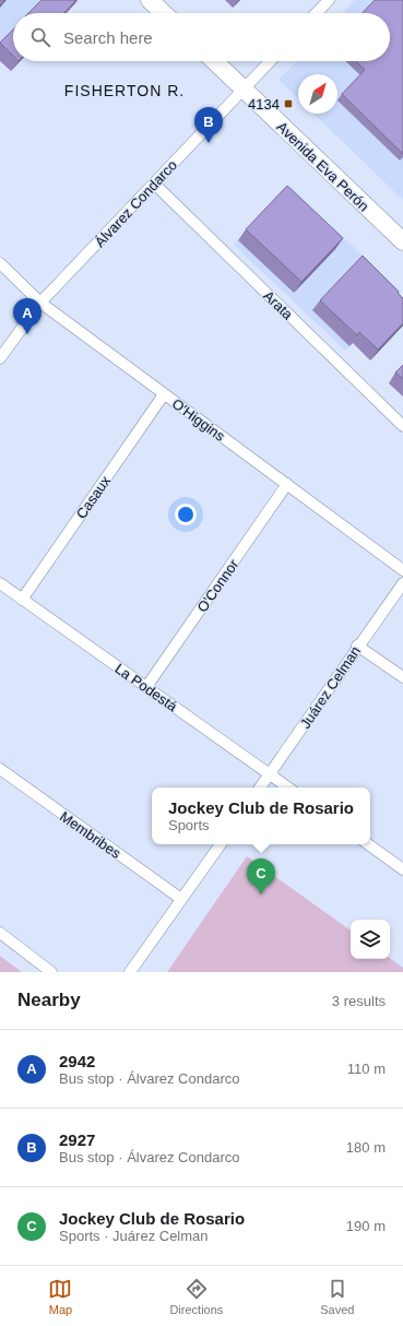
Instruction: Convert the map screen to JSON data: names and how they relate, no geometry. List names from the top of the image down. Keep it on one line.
{"streets":{"main road":["Avenida Eva Perón"],"street":["Álvarez Condarco","Arata","O'Higgins","Casaux","O'Connor","La Podestá","Juárez Celman","Membribes"]},"crossings":[["Avenida Eva Perón","Álvarez Condarco"],["Álvarez Condarco","Arata"],["Álvarez Condarco","O'Higgins"],["O'Higgins","Casaux"],["O'Higgins","O'Connor"],["Casaux","La Podestá"],["O'Connor","La Podestá"],["La Podestá","Juárez Celman"]],"districts":["FISHERTON R."],"places":{"transit":["4134"]},"north":"top right","page":{"search":"Search here","pins":["B","A","C"],"popup":["Jockey Club de Rosario","Sports"],"heading":["Nearby","3 results"],"list":[{"mark":"A","name":"2942","note":"Bus stop · Álvarez Condarco","value":"110 m"},{"mark":"B","name":"2927","note":"Bus stop · Álvarez Condarco","value":"180 m"},{"mark":"C","name":"Jockey Club de Rosario","note":"Sports · Juárez Celman","value":"190 m"}],"nav":["Map","Directions","Saved"]}}
